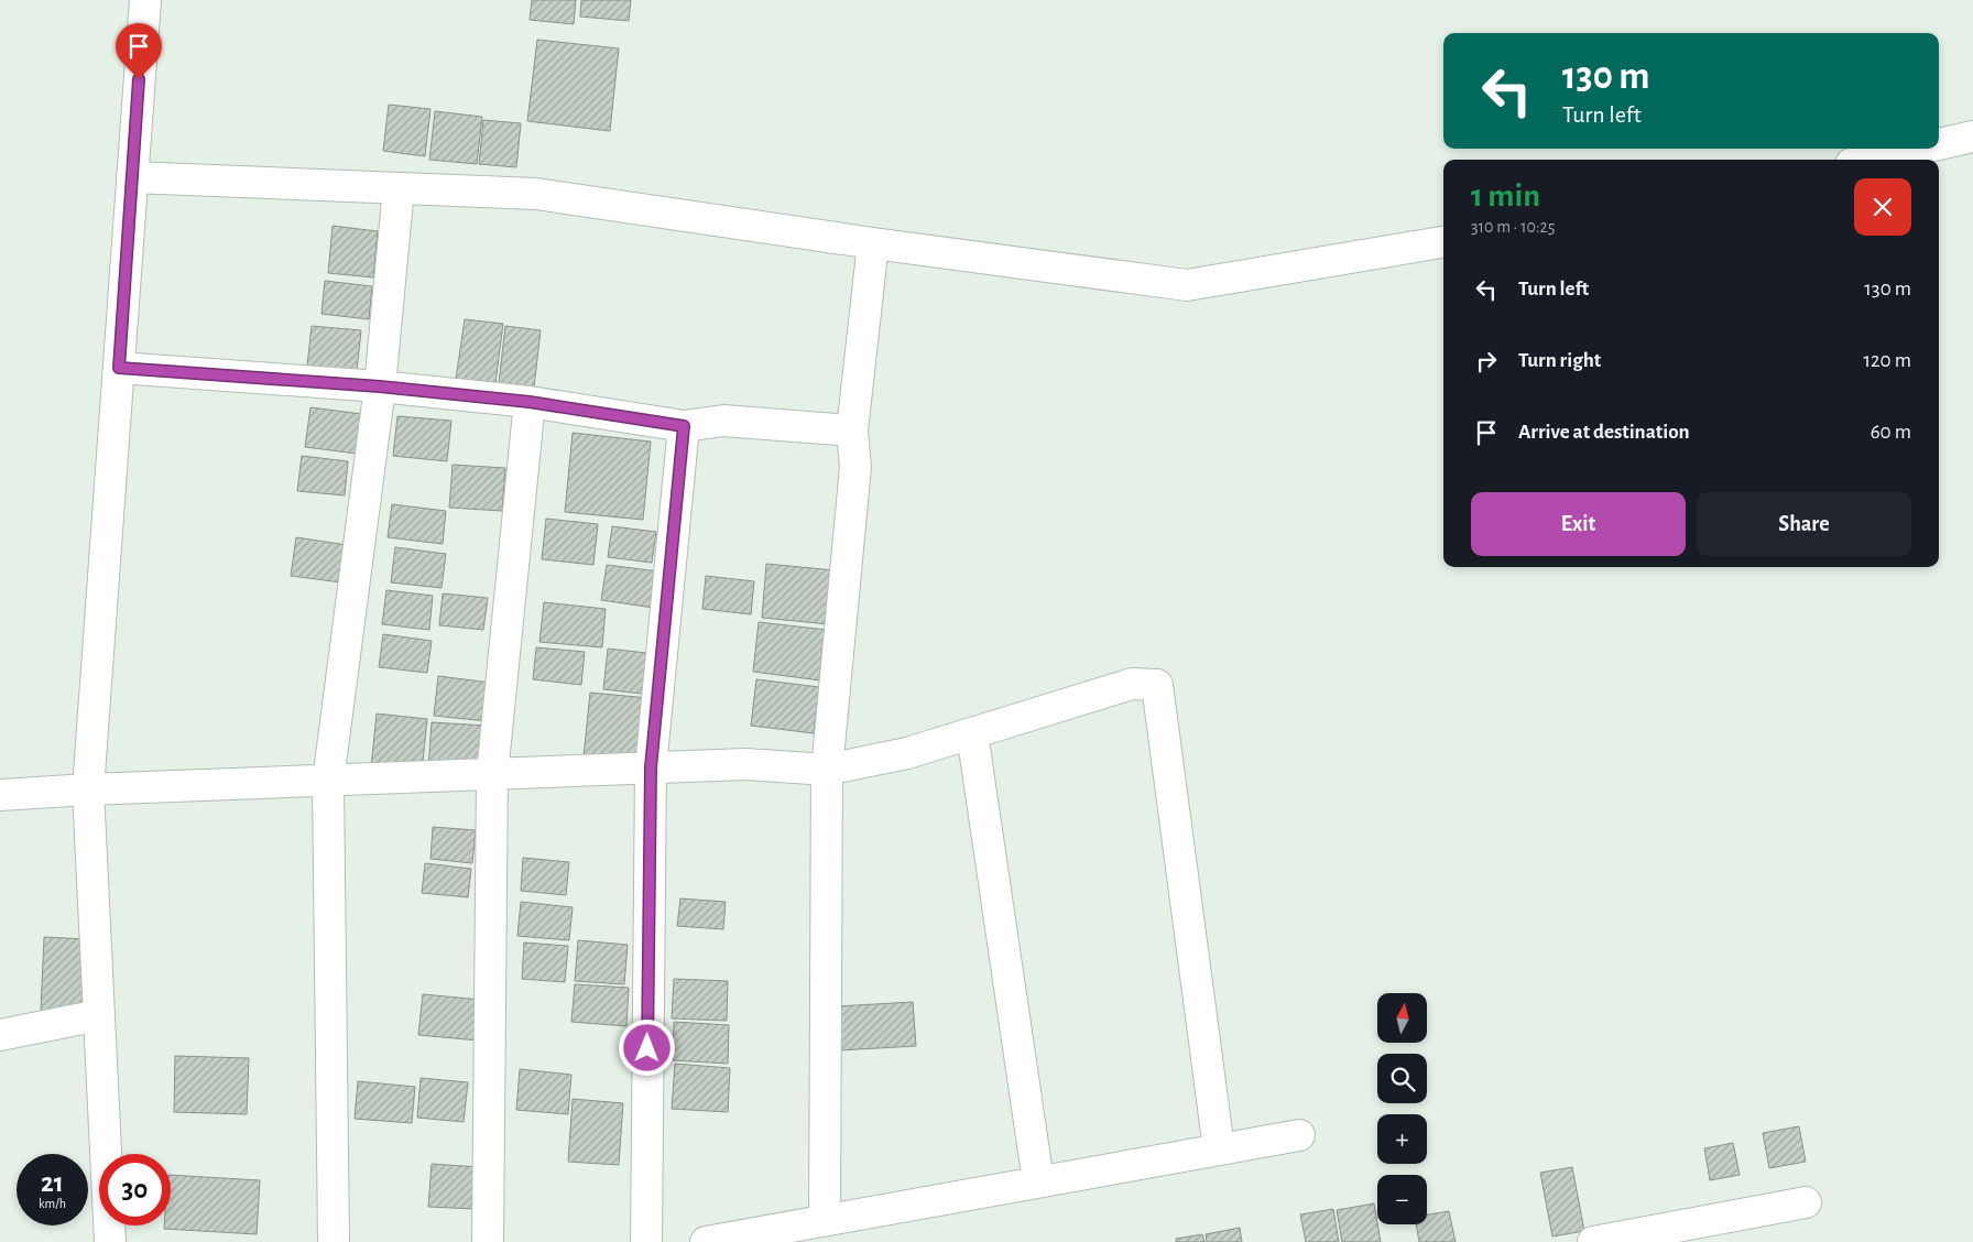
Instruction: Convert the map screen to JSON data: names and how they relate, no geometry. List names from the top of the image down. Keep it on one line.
{"north":"top","page":{"turn":["130 m","Turn left"],"heading":["1 min","310 m · 10:25"],"list":[{"name":"Turn left","value":"130 m"},{"name":"Turn right","value":"120 m"},{"name":"Arrive at destination","value":"60 m"}],"buttons":["Exit","Share"],"map_buttons":["+","−"],"speed":"21 km/h","limit":"30"}}
